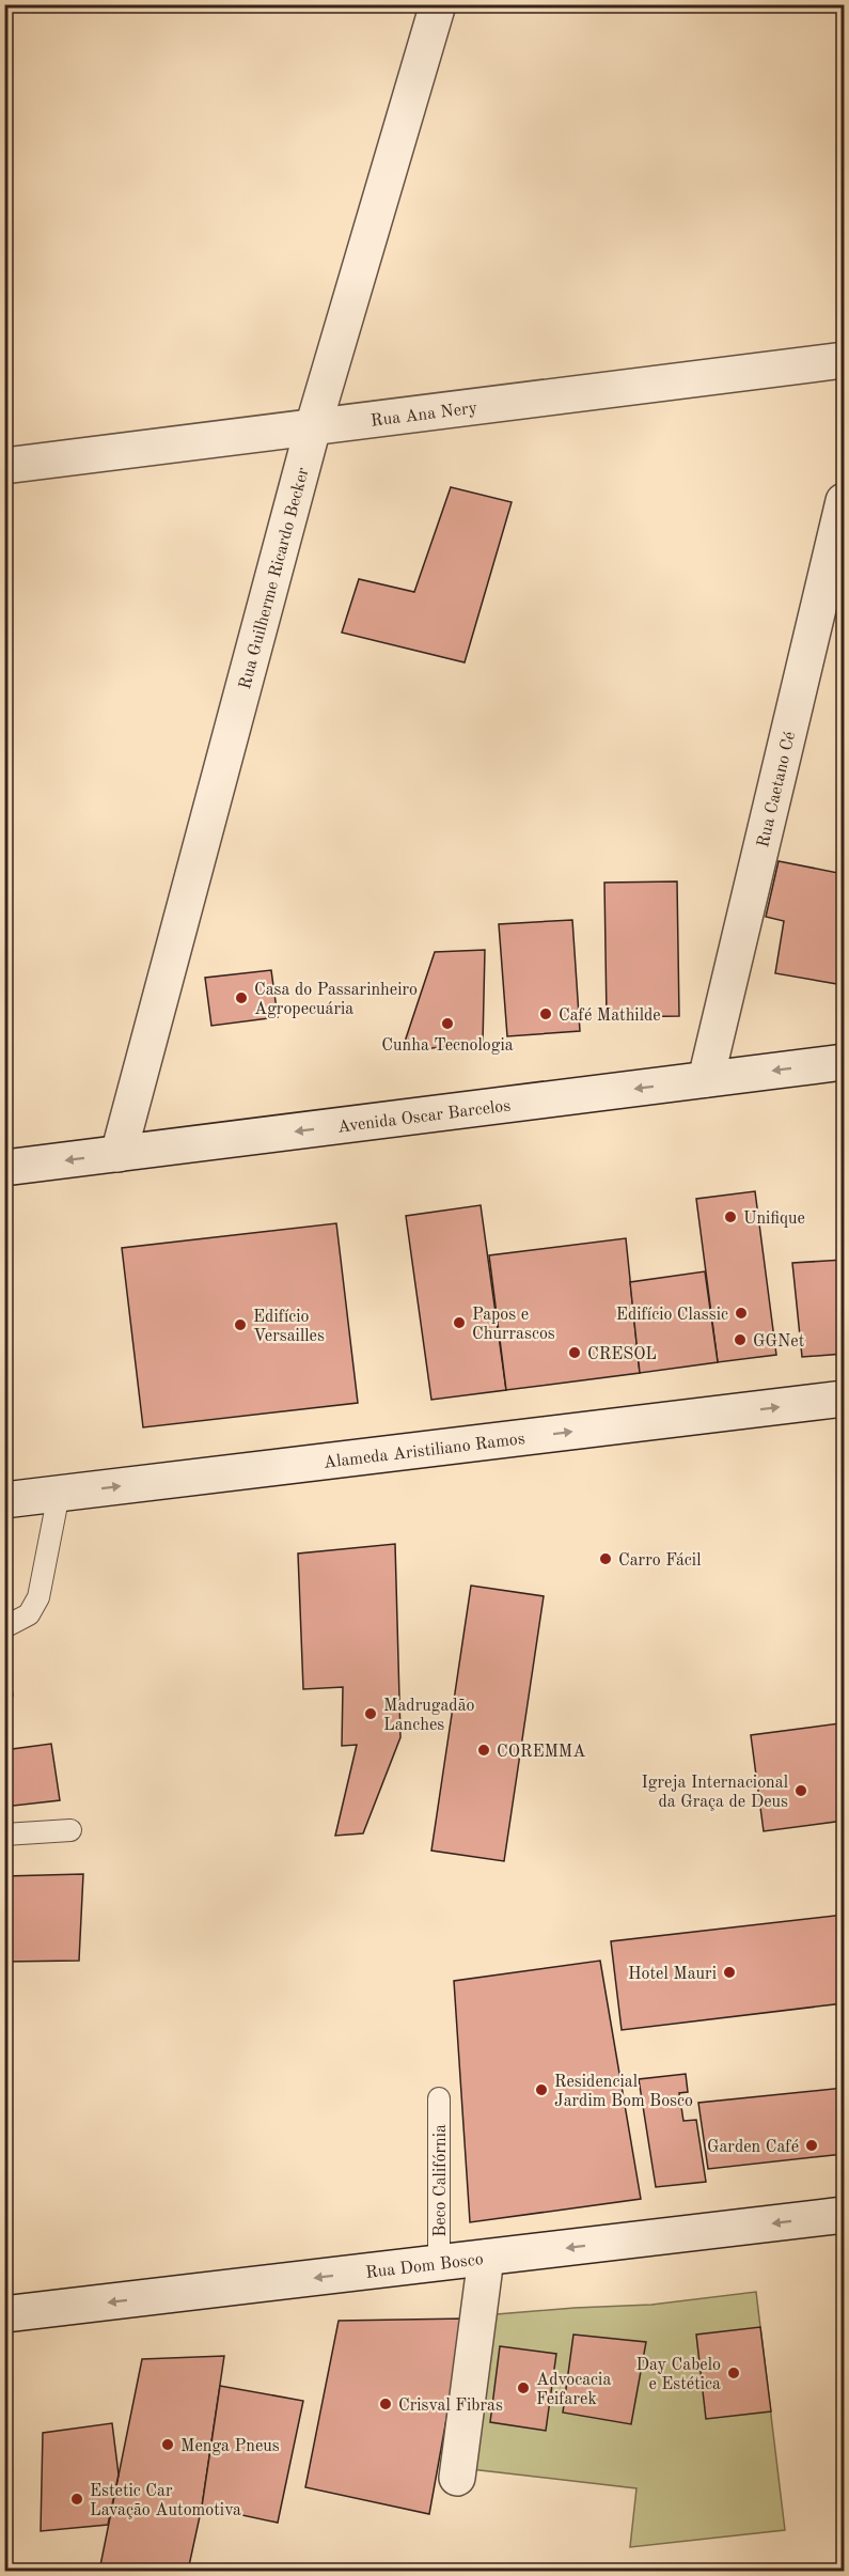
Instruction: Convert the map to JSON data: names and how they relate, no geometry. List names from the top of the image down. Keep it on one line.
{"streets":{"street":["Rua Ana Nery","Rua Guilherme Ricardo Becker","Rua Caetano Cé","Avenida Oscar Barcelos","Alameda Aristiliano Ramos","Rua Dom Bosco"],"lane":["Beco Califórnia"]},"crossings":[["Rua Ana Nery","Rua Guilherme Ricardo Becker"],["Rua Guilherme Ricardo Becker","Avenida Oscar Barcelos"],["Rua Caetano Cé","Avenida Oscar Barcelos"],["Beco Califórnia","Rua Dom Bosco"]],"one_way":["Avenida Oscar Barcelos","Alameda Aristiliano Ramos","Rua Dom Bosco"],"places":["Casa do Passarinheiro Agropecuária","Café Mathilde","Cunha Tecnologia","Unifique","Edifício Classic","Papos e Churrascos","Edifício Versailles","GGNet","CRESOL","Carro Fácil","Madrugadão Lanches","COREMMA","Igreja Internacional da Graça de Deus","Hotel Mauri","Residencial Jardim Bom Bosco","Garden Café","Day Cabelo e Estética","Advocacia Feifarek","Crisval Fibras","Menga Pneus","Estetic Car Lavação Automotiva"]}
